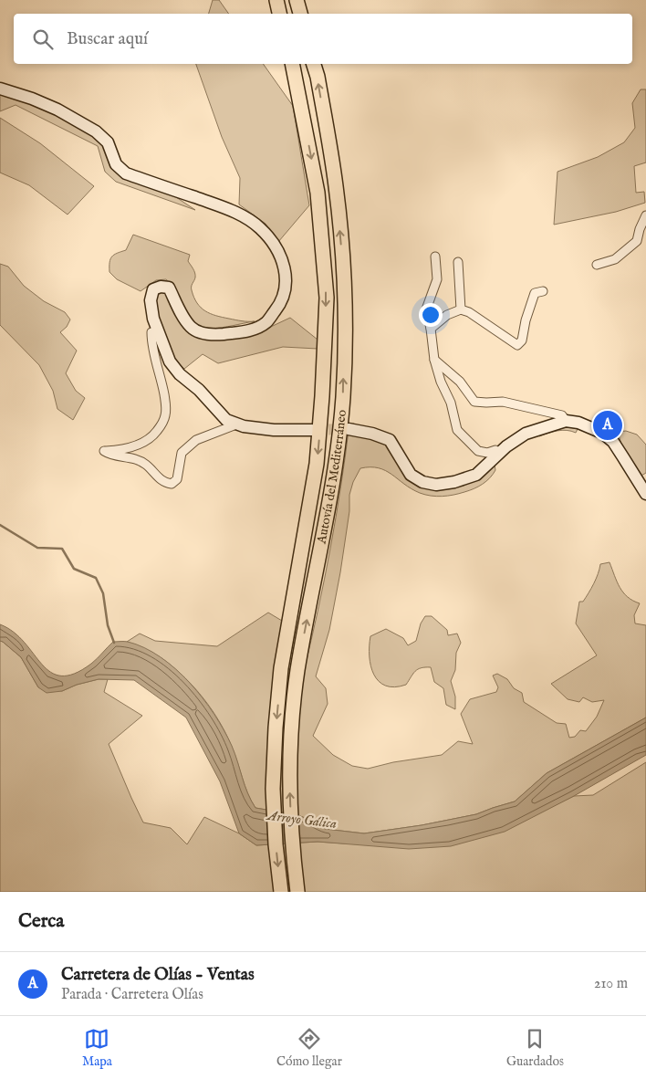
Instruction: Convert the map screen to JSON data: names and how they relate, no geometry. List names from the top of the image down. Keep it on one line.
{"streets":{"highway":["Autovía del Mediterráneo"]},"water":["Arroyo Gálica"],"page":{"search":"Buscar aquí","pins":"A","heading":"Cerca","list":[{"mark":"A","name":"Carretera de Olías - Ventas","note":"Parada · Carretera Olías","value":"210 m"}],"nav":["Mapa","Cómo llegar","Guardados"]}}
